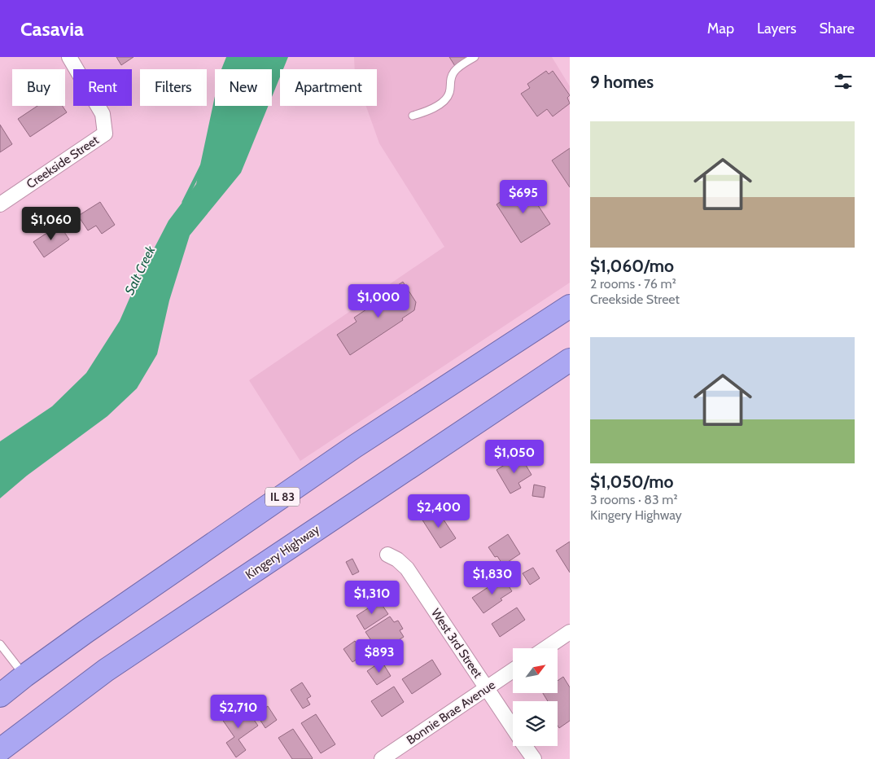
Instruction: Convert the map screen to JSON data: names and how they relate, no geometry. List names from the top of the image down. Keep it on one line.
{"streets":{"highway":["IL 83","Kingery Highway"],"street":["Creekside Street","West 3rd Street","Bonnie Brae Avenue"]},"crossings":[["West 3rd Street","Bonnie Brae Avenue"]],"water":["Salt Creek"],"north":"top right","page":{"header":"Casavia","nav":["Map","Layers","Share"],"heading":"9 homes","chip":["Buy","Rent","Filters","New","Apartment"],"list":[{"name":"$1,060/mo","note":"2 rooms · 76 m² · Creekside Street"},{"name":"$1,050/mo","note":"3 rooms · 83 m² · Kingery Highway"}],"price":["$695","$1,060","$1,000","$1,050","$2,400","$1,830","$1,310","$893","$2,710"]}}
